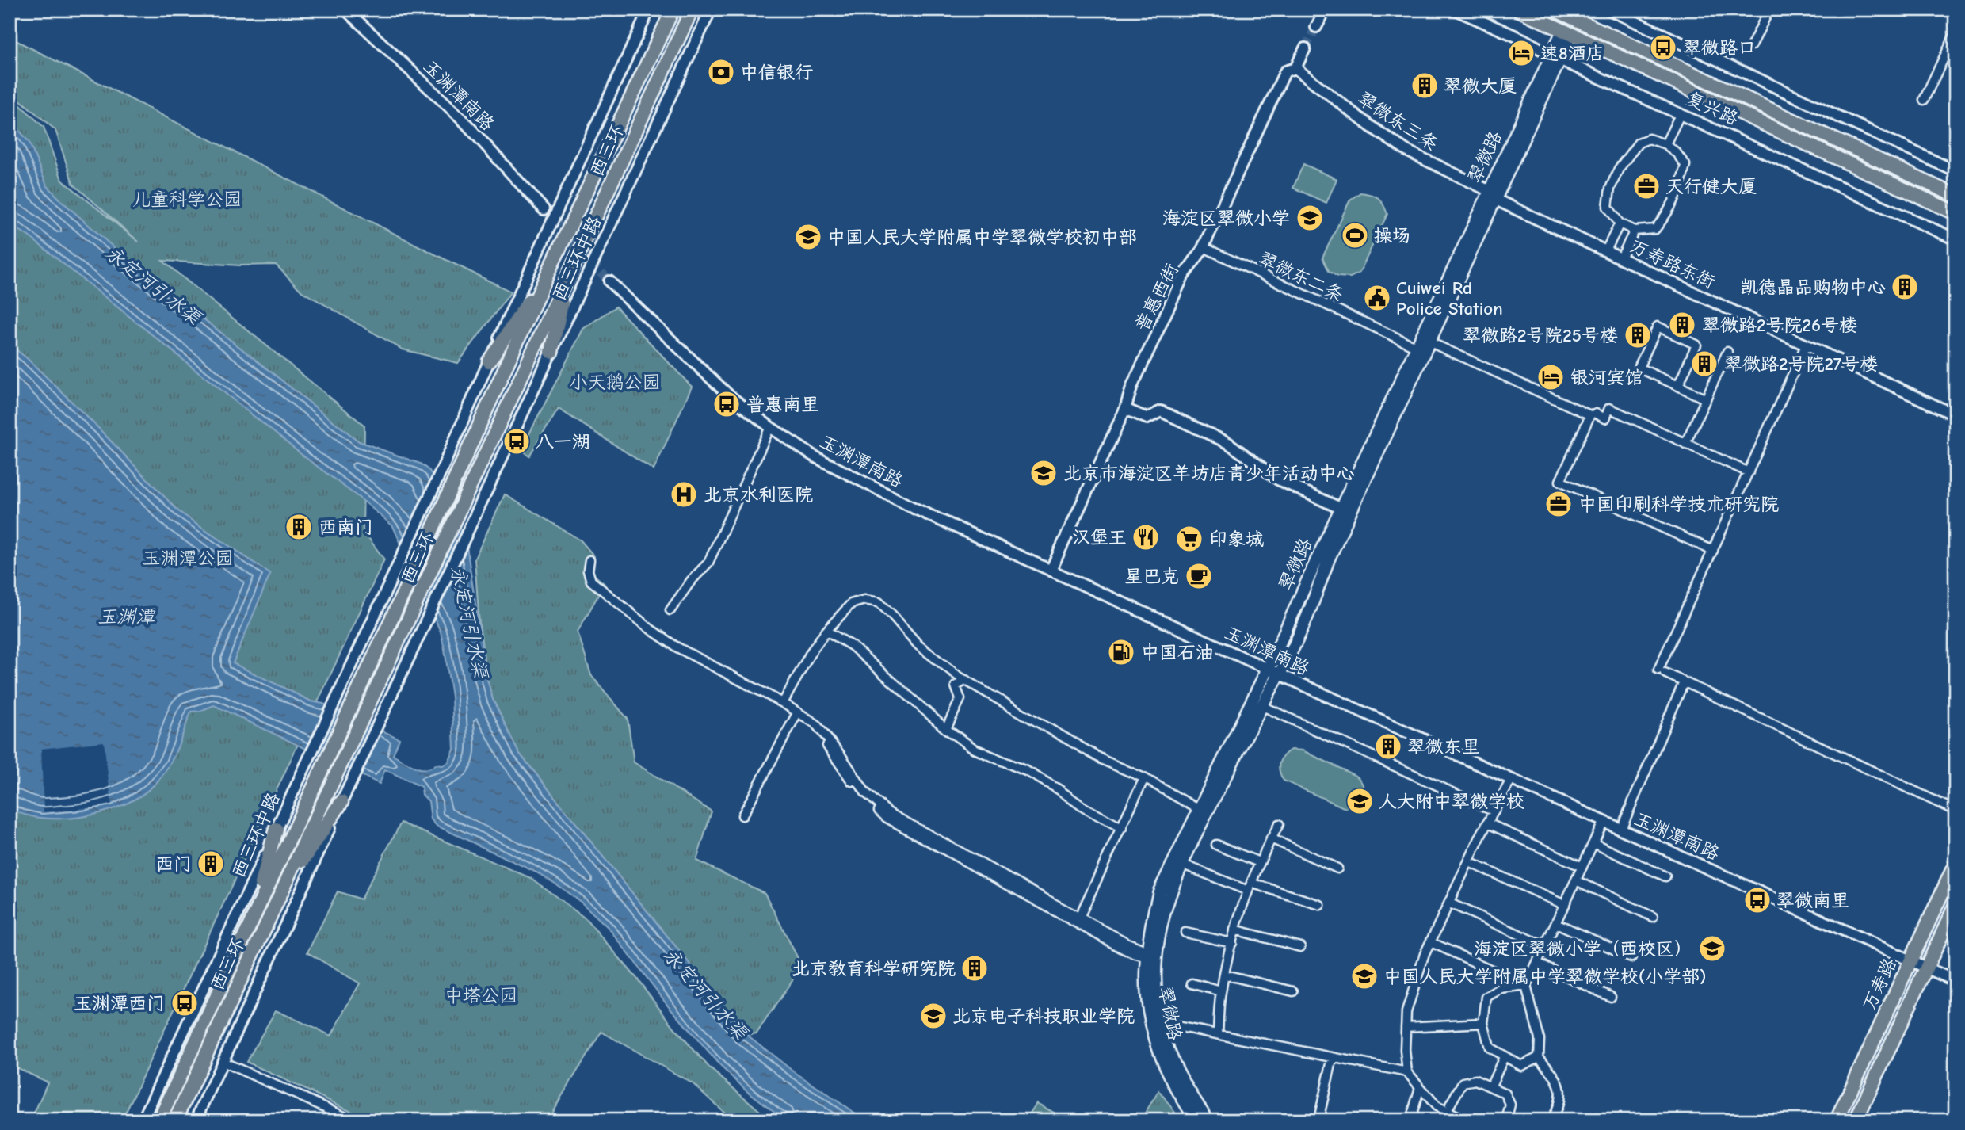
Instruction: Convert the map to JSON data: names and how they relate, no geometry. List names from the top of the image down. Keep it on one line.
{"streets":{"main road":["复兴路","西三环","翠微路","万寿路"],"street":["玉渊潭南路","翠微东三条","西三环中路","万寿路东街","翠微东二条","普惠西街"]},"crossings":[["玉渊潭南路","翠微路"],["玉渊潭南路","普惠西街"],["玉渊潭南路","万寿路"],["复兴路","翠微路"],["翠微东三条","翠微路"],["翠微东三条","万寿路东街"],["翠微东三条","普惠西街"],["翠微路","万寿路东街"],["翠微路","翠微东二条"],["翠微东二条","普惠西街"]],"water":["永定河引水渠","玉渊潭"],"parks":["儿童科学公园","小天鹅公园","玉渊潭公园","中塔公园"],"places":{"bus stop":["翠微路口","普惠南里","八一湖","翠微南里","玉渊潭西门"],"hotel":["速8酒店","银河宾馆"],"bank":["中信银行"],"building":["翠微大厦","凯德晶品购物中心","翠微路2号院26号楼","翠微路2号院25号楼","翠微路2号院27号楼","西南门","翠微东里","西门","北京教育科学研究院"],"office":["天行健大厦","中国印刷科学技术研究院"],"school or university":["海淀区翠微小学","中国人民大学附属中学翠微学校初中部","北京市海淀区羊坊店青少年活动中心","人大附中翠微学校","海淀区翠微小学（西校区）","中国人民大学附属中学翠微学校(小学部)","北京电子科技职业学院"],"sports":["操场"],"public building":["Cuiwei Rd Police Station"],"hospital":["北京水利医院"],"restaurant":["汉堡王"],"supermarket":["印象城"],"cafe":["星巴克"],"fuel station":["中国石油"]}}
